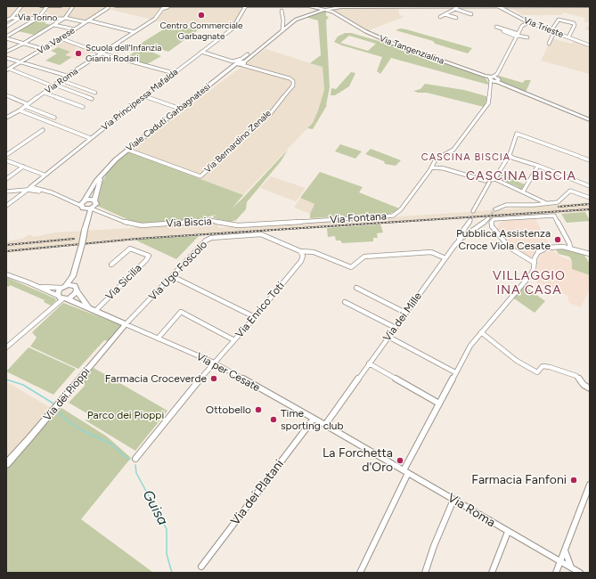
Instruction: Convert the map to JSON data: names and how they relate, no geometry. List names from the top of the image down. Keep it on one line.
{"streets":{"street":["Via Torino","Via Trieste","Via Varese","Via Tangenzialina","Via Roma","Via Principessa Mafalda","Viale Caduti Garbagnatesi","Via Bernardino Zenale","Via Fontana","Via Biscia","Via Ugo Foscolo","Via Sicilia","Via Enrico Toti","Via dei Mille","Via per Cesate","Via dei Pioppi","Via dei Platani"]},"crossings":[["Via Torino","Via Varese"],["Via Torino","Via Roma"],["Via Trieste","Via Fontana"],["Via Tangenzialina","Via Fontana"],["Via Roma","Via per Cesate"],["Viale Caduti Garbagnatesi","Via Bernardino Zenale"],["Viale Caduti Garbagnatesi","Via Biscia"],["Via Fontana","Via Biscia"],["Via Ugo Foscolo","Via dei Mille"],["Via Ugo Foscolo","Via per Cesate"],["Via Ugo Foscolo","Via dei Pioppi"],["Via Sicilia","Via per Cesate"],["Via Enrico Toti","Via per Cesate"],["Via dei Mille","Via per Cesate"],["Via per Cesate","Via dei Pioppi"],["Via per Cesate","Via dei Platani"]],"districts":["CASCINA BISCIA","CASCINA BISCIA","VILLAGGIO INA CASA"],"water":["Guisa"],"parks":["Parco dei Pioppi"],"places":["Centro Commerciale Garbagnate","Scuola dell'Infanzia Gianni Rodari","Pubblica Assistenza Croce Viola Cesate","Farmacia Croceverde","Ottobello","Time sporting club","La Forchetta d'Oro","Farmacia Fanfoni"]}
